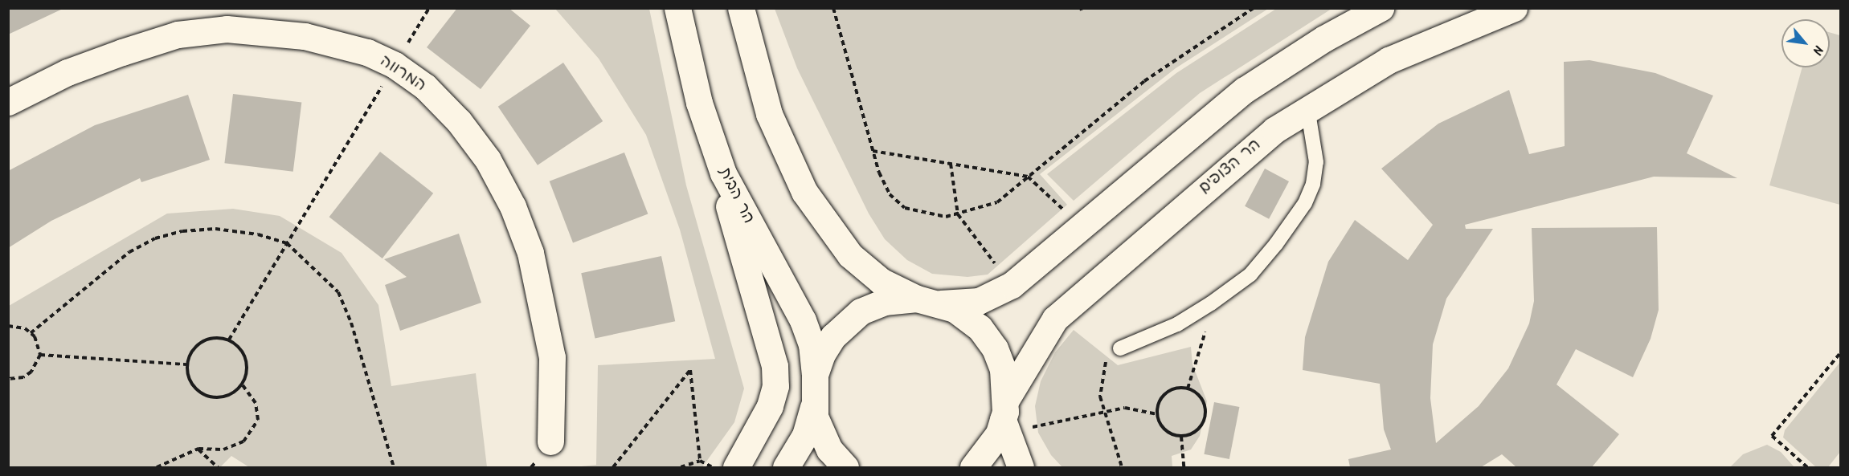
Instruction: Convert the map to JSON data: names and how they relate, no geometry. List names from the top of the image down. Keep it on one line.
{"streets":{"main road":["המרווה","הר הצופים","הר הבית"]},"north":"bottom right"}
